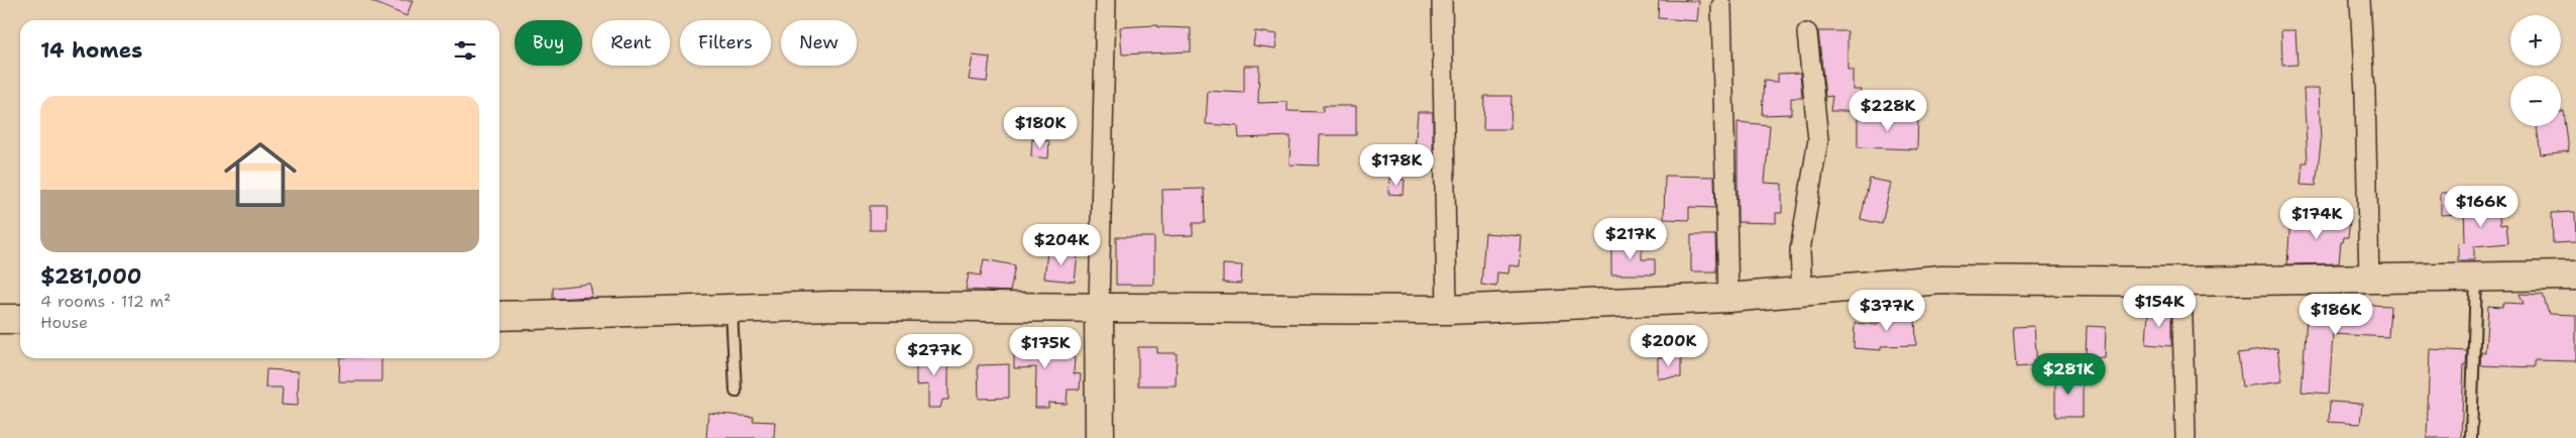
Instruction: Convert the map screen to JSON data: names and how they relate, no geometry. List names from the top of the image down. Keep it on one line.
{"page":{"map_buttons":["+","−"],"chip":["Buy","Rent","Filters","New"],"heading":"14 homes","list":[{"name":"$281,000","note":"4 rooms · 112 m² · House"}],"price":["$228K","$180K","$178K","$166K","$174K","$217K","$204K","$154K","$377K","$186K","$200K","$175K","$277K","$281K"]}}
